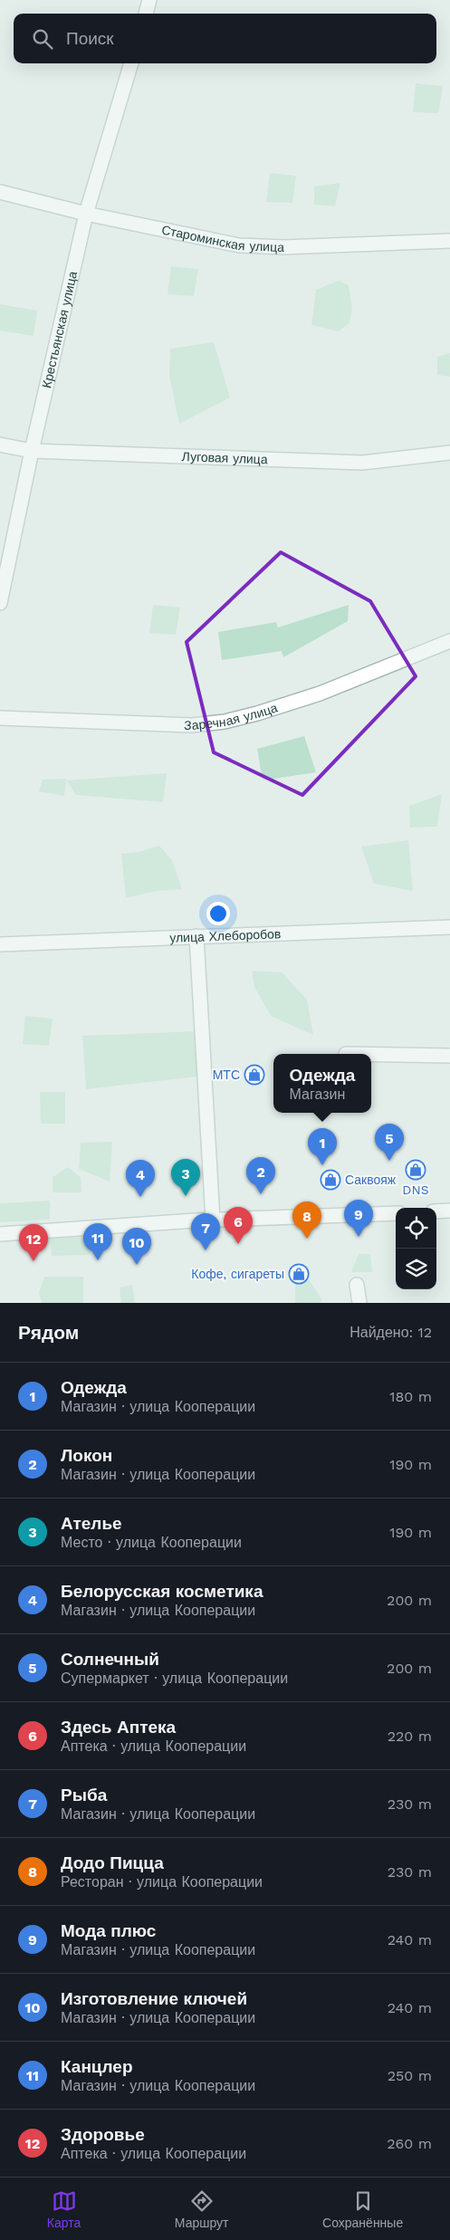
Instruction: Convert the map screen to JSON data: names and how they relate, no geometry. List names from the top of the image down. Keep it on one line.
{"streets":{"street":["Староминская улица","Крестьянская улица","Луговая улица","Заречная улица","улица Хлеборобов"]},"crossings":[["Староминская улица","Крестьянская улица"],["Крестьянская улица","Луговая улица"]],"places":{"shop":["МТС","DNS","Саквояж","Кофе, сигареты"]},"page":{"search":"Поиск","popup":["Одежда","Магазин"],"pins":["5","1","2","3","4","9","8","6","7","11","12","10"],"heading":["Рядом","Найдено: 12"],"list":[{"mark":"1","name":"Одежда","note":"Магазин · улица Кооперации","value":"180 m"},{"mark":"2","name":"Локон","note":"Магазин · улица Кооперации","value":"190 m"},{"mark":"3","name":"Ателье","note":"Место · улица Кооперации","value":"190 m"},{"mark":"4","name":"Белорусская косметика","note":"Магазин · улица Кооперации","value":"200 m"},{"mark":"5","name":"Солнечный","note":"Супермаркет · улица Кооперации","value":"200 m"},{"mark":"6","name":"Здесь Аптека","note":"Аптека · улица Кооперации","value":"220 m"},{"mark":"7","name":"Рыба","note":"Магазин · улица Кооперации","value":"230 m"},{"mark":"8","name":"Додо Пицца","note":"Ресторан · улица Кооперации","value":"230 m"},{"mark":"9","name":"Мода плюс","note":"Магазин · улица Кооперации","value":"240 m"},{"mark":"10","name":"Изготовление ключей","note":"Магазин · улица Кооперации","value":"240 m"},{"mark":"11","name":"Канцлер","note":"Магазин · улица Кооперации","value":"250 m"},{"mark":"12","name":"Здоровье","note":"Аптека · улица Кооперации","value":"260 m"}],"nav":["Карта","Маршрут","Сохранённые"]}}
